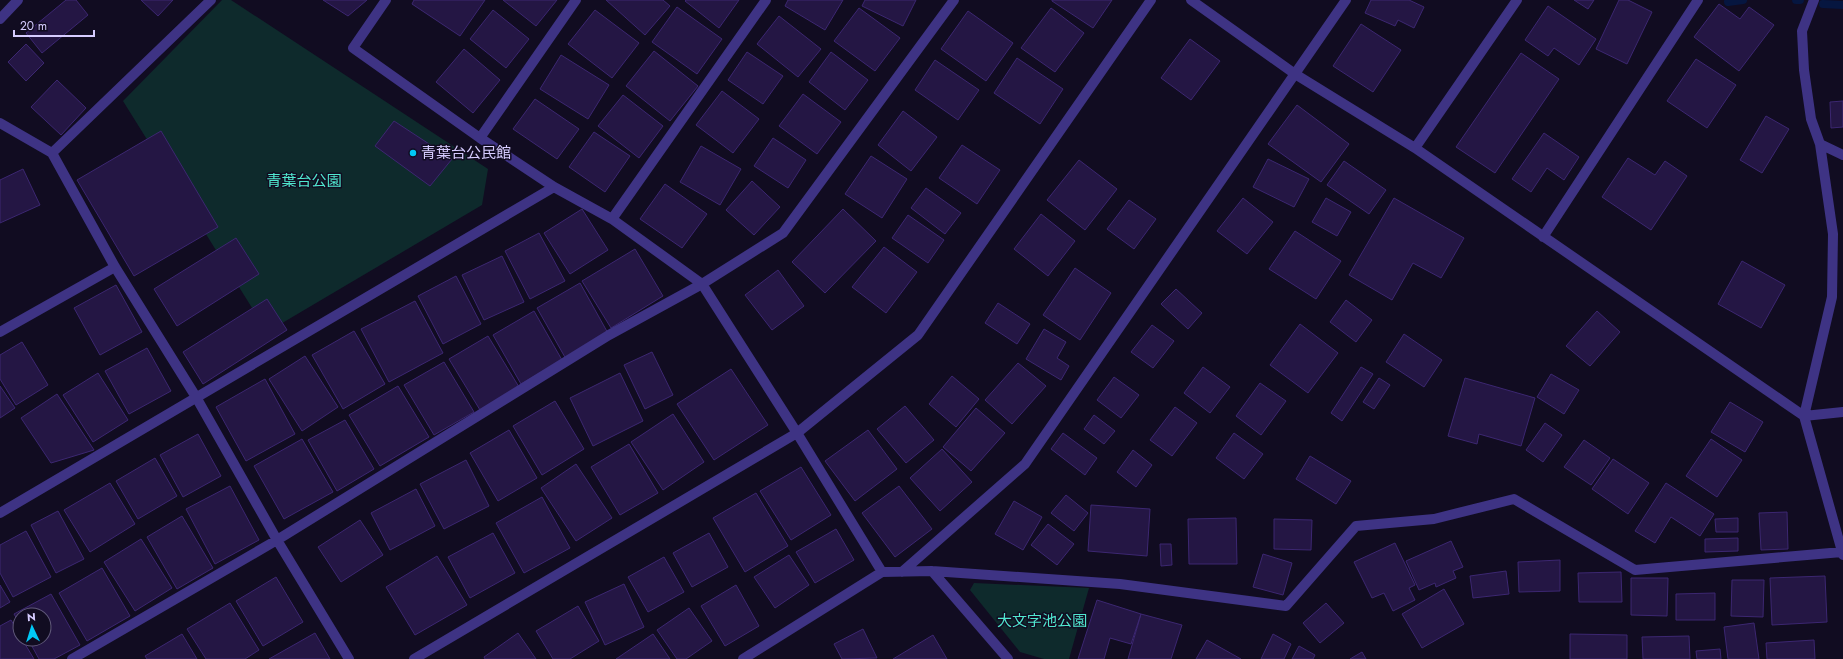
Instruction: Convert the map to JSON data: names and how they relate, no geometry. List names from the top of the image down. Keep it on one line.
{"parks":["青葉台公園","大文字池公園"],"places":["青葉台公民館"],"scale_bar":"20 m","north":"top"}
